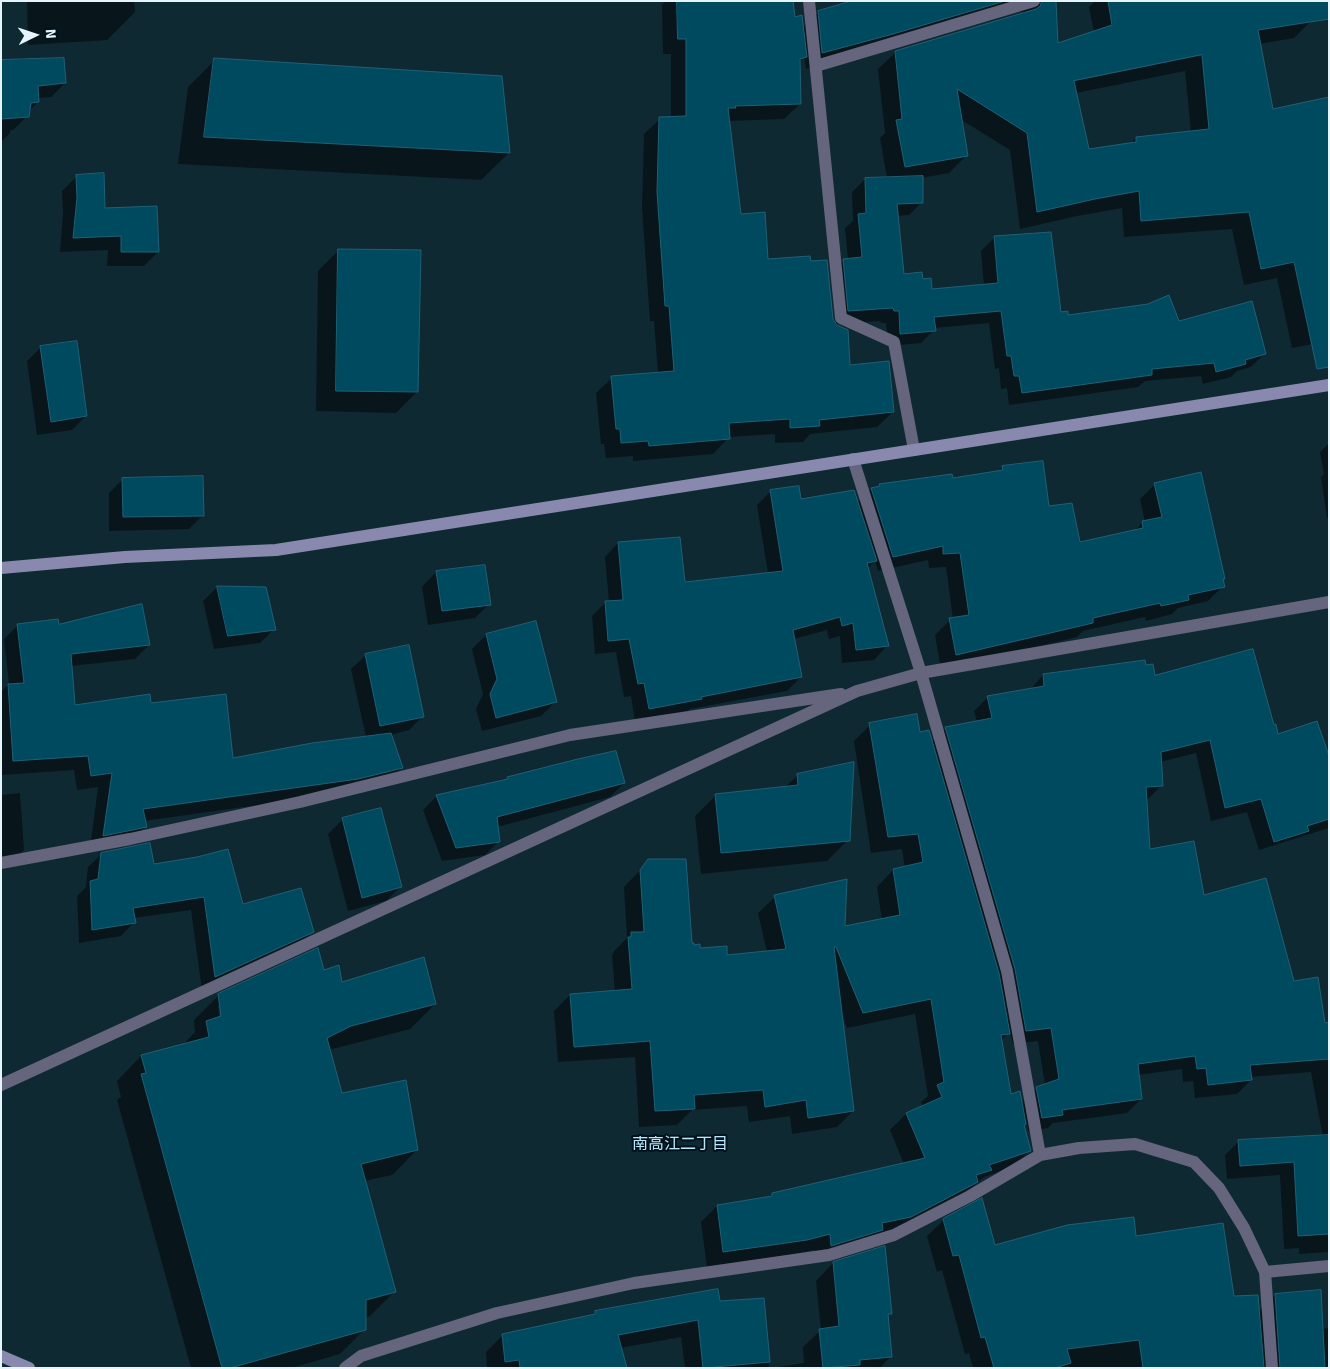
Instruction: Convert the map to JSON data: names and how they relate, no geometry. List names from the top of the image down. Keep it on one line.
{"districts":["南高江二丁目"],"north":"right"}
